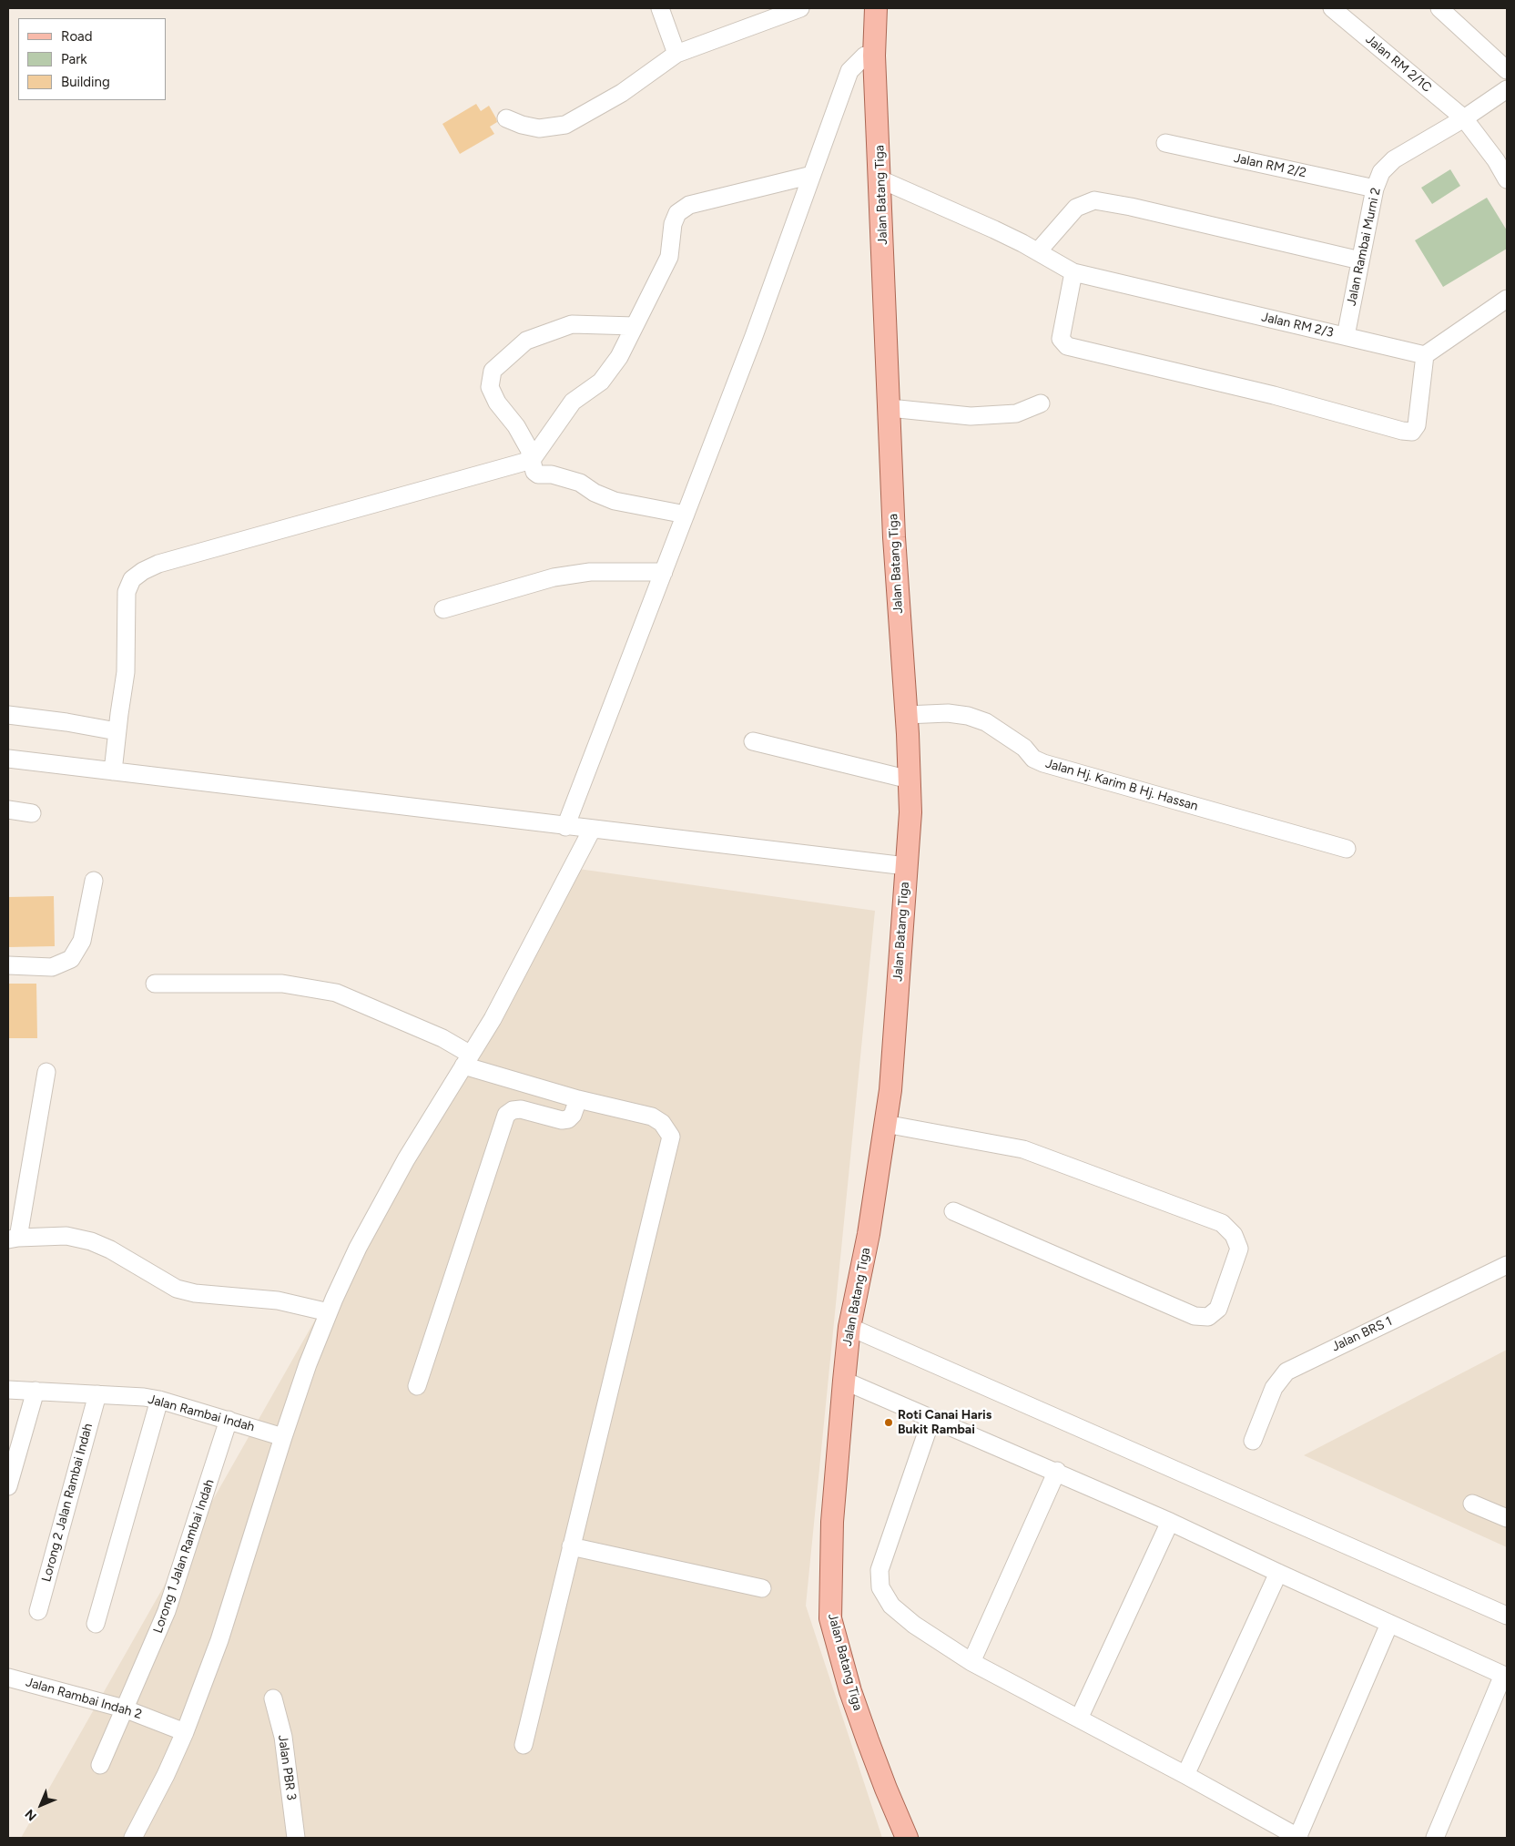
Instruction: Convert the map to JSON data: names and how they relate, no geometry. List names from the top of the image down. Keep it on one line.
{"streets":{"main road":["Jalan Batang Tiga"],"street":["Jalan RM 2/1C","Jalan RM 2/2","Jalan Rambai Murni 2","Jalan RM 2/3","Jalan Hj. Karim B Hj. Hassan","Jalan BRS 1","Jalan Rambai Indah","Lorong 2 Jalan Rambai Indah","Lorong 1 Jalan Rambai Indah","Jalan Rambai Indah 2","Jalan PBR 3"]},"crossings":[["Jalan RM 2/1C","Jalan Rambai Murni 2"],["Jalan RM 2/2","Jalan Rambai Murni 2"],["Jalan Batang Tiga","Jalan RM 2/3"],["Jalan Batang Tiga","Jalan Hj. Karim B Hj. Hassan"],["Jalan Rambai Murni 2","Jalan RM 2/3"],["Jalan Rambai Indah","Lorong 2 Jalan Rambai Indah"],["Jalan Rambai Indah","Lorong 1 Jalan Rambai Indah"],["Lorong 1 Jalan Rambai Indah","Jalan Rambai Indah 2"]],"places":["Roti Canai Haris Bukit Rambai"],"legend":["Road","Park","Building"],"north":"bottom left"}
